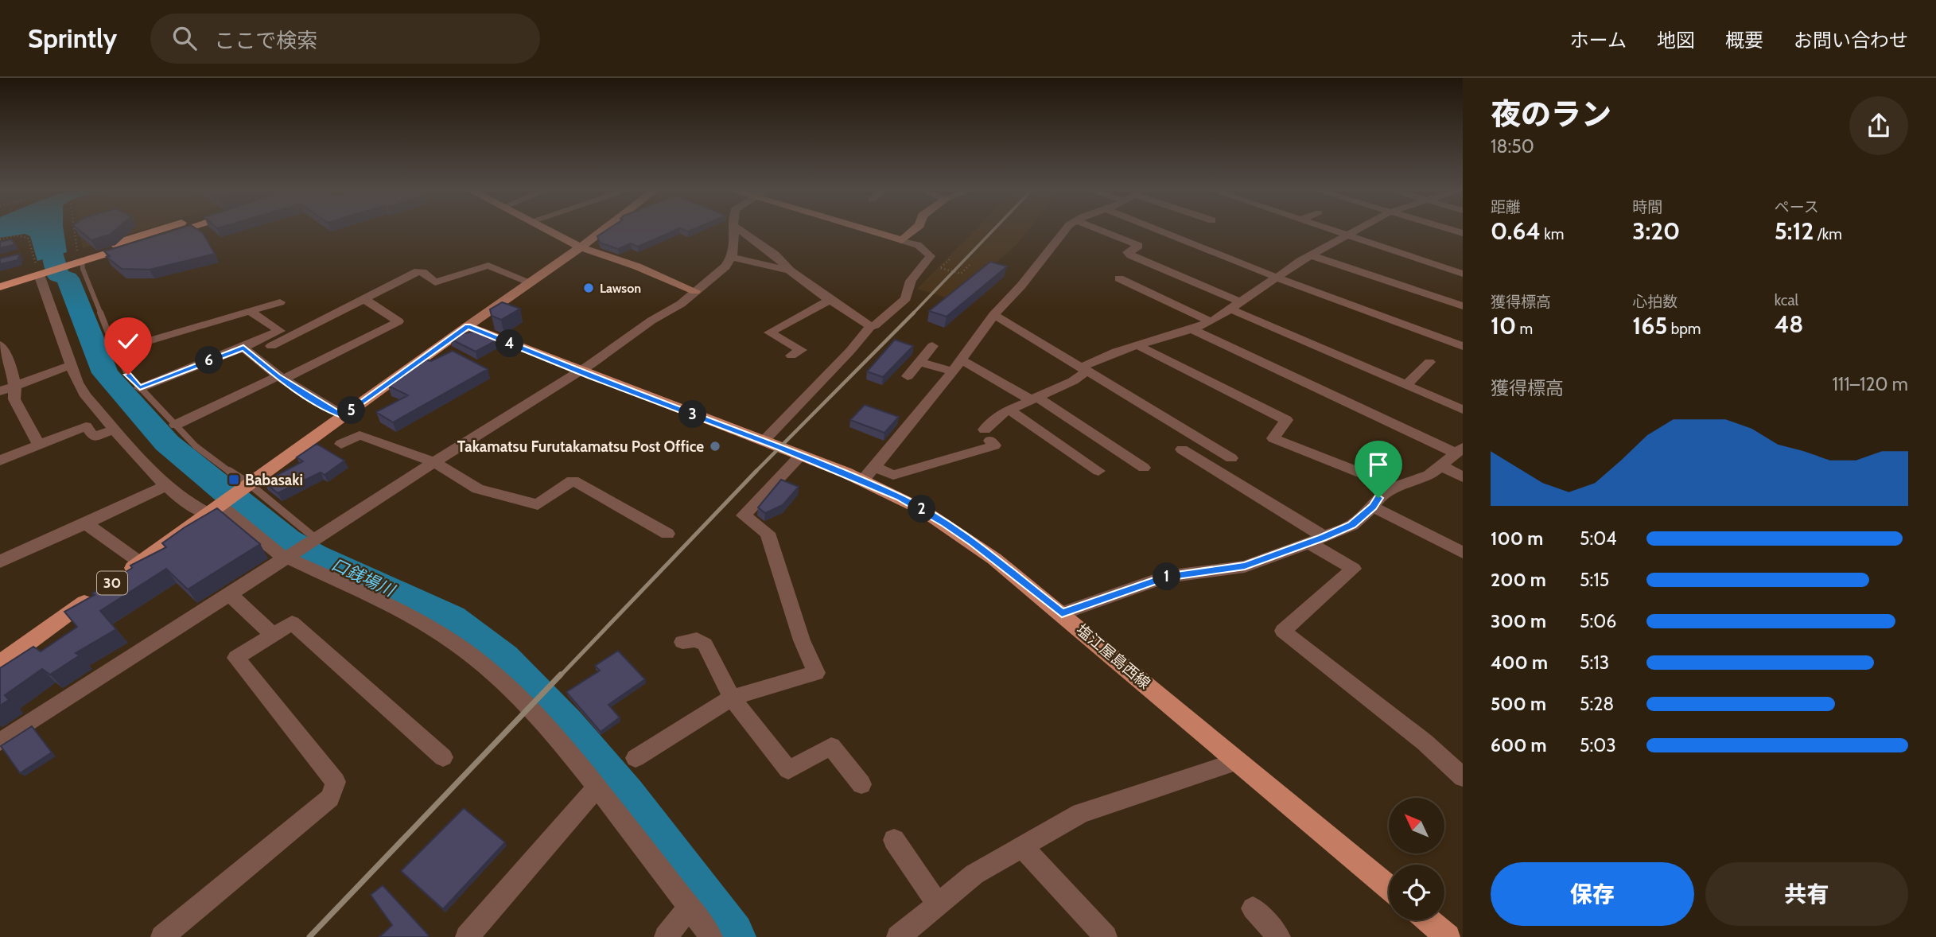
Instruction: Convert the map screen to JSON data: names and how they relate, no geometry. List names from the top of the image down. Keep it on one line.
{"streets":{"main road":["30","塩江屋島西線"]},"crossings":[["30","塩江屋島西線"]],"water":["口銭場川"],"places":{"other":["Lawson","Takamatsu Furutakamatsu Post Office"],"transit":["Babasaki"]},"north":"top left","page":{"header":"Sprintly","search":"ここで検索","nav":["ホーム","地図","概要","お問い合わせ"],"heading":["夜のラン","18:50"],"stats":[["距離","0.64 km"],["時間","3:20"],["ペース","5:12 /km"],["獲得標高","10 m"],["心拍数","165 bpm"],["kcal","48"]],"pins":["4","6","5","3","2","1"],"chart":["獲得標高","111–120 m"],"list":[{"name":"100 m","note":"5:04"},{"name":"200 m","note":"5:15"},{"name":"300 m","note":"5:06"},{"name":"400 m","note":"5:13"},{"name":"500 m","note":"5:28"},{"name":"600 m","note":"5:03"}],"buttons":["保存","共有"]}}
